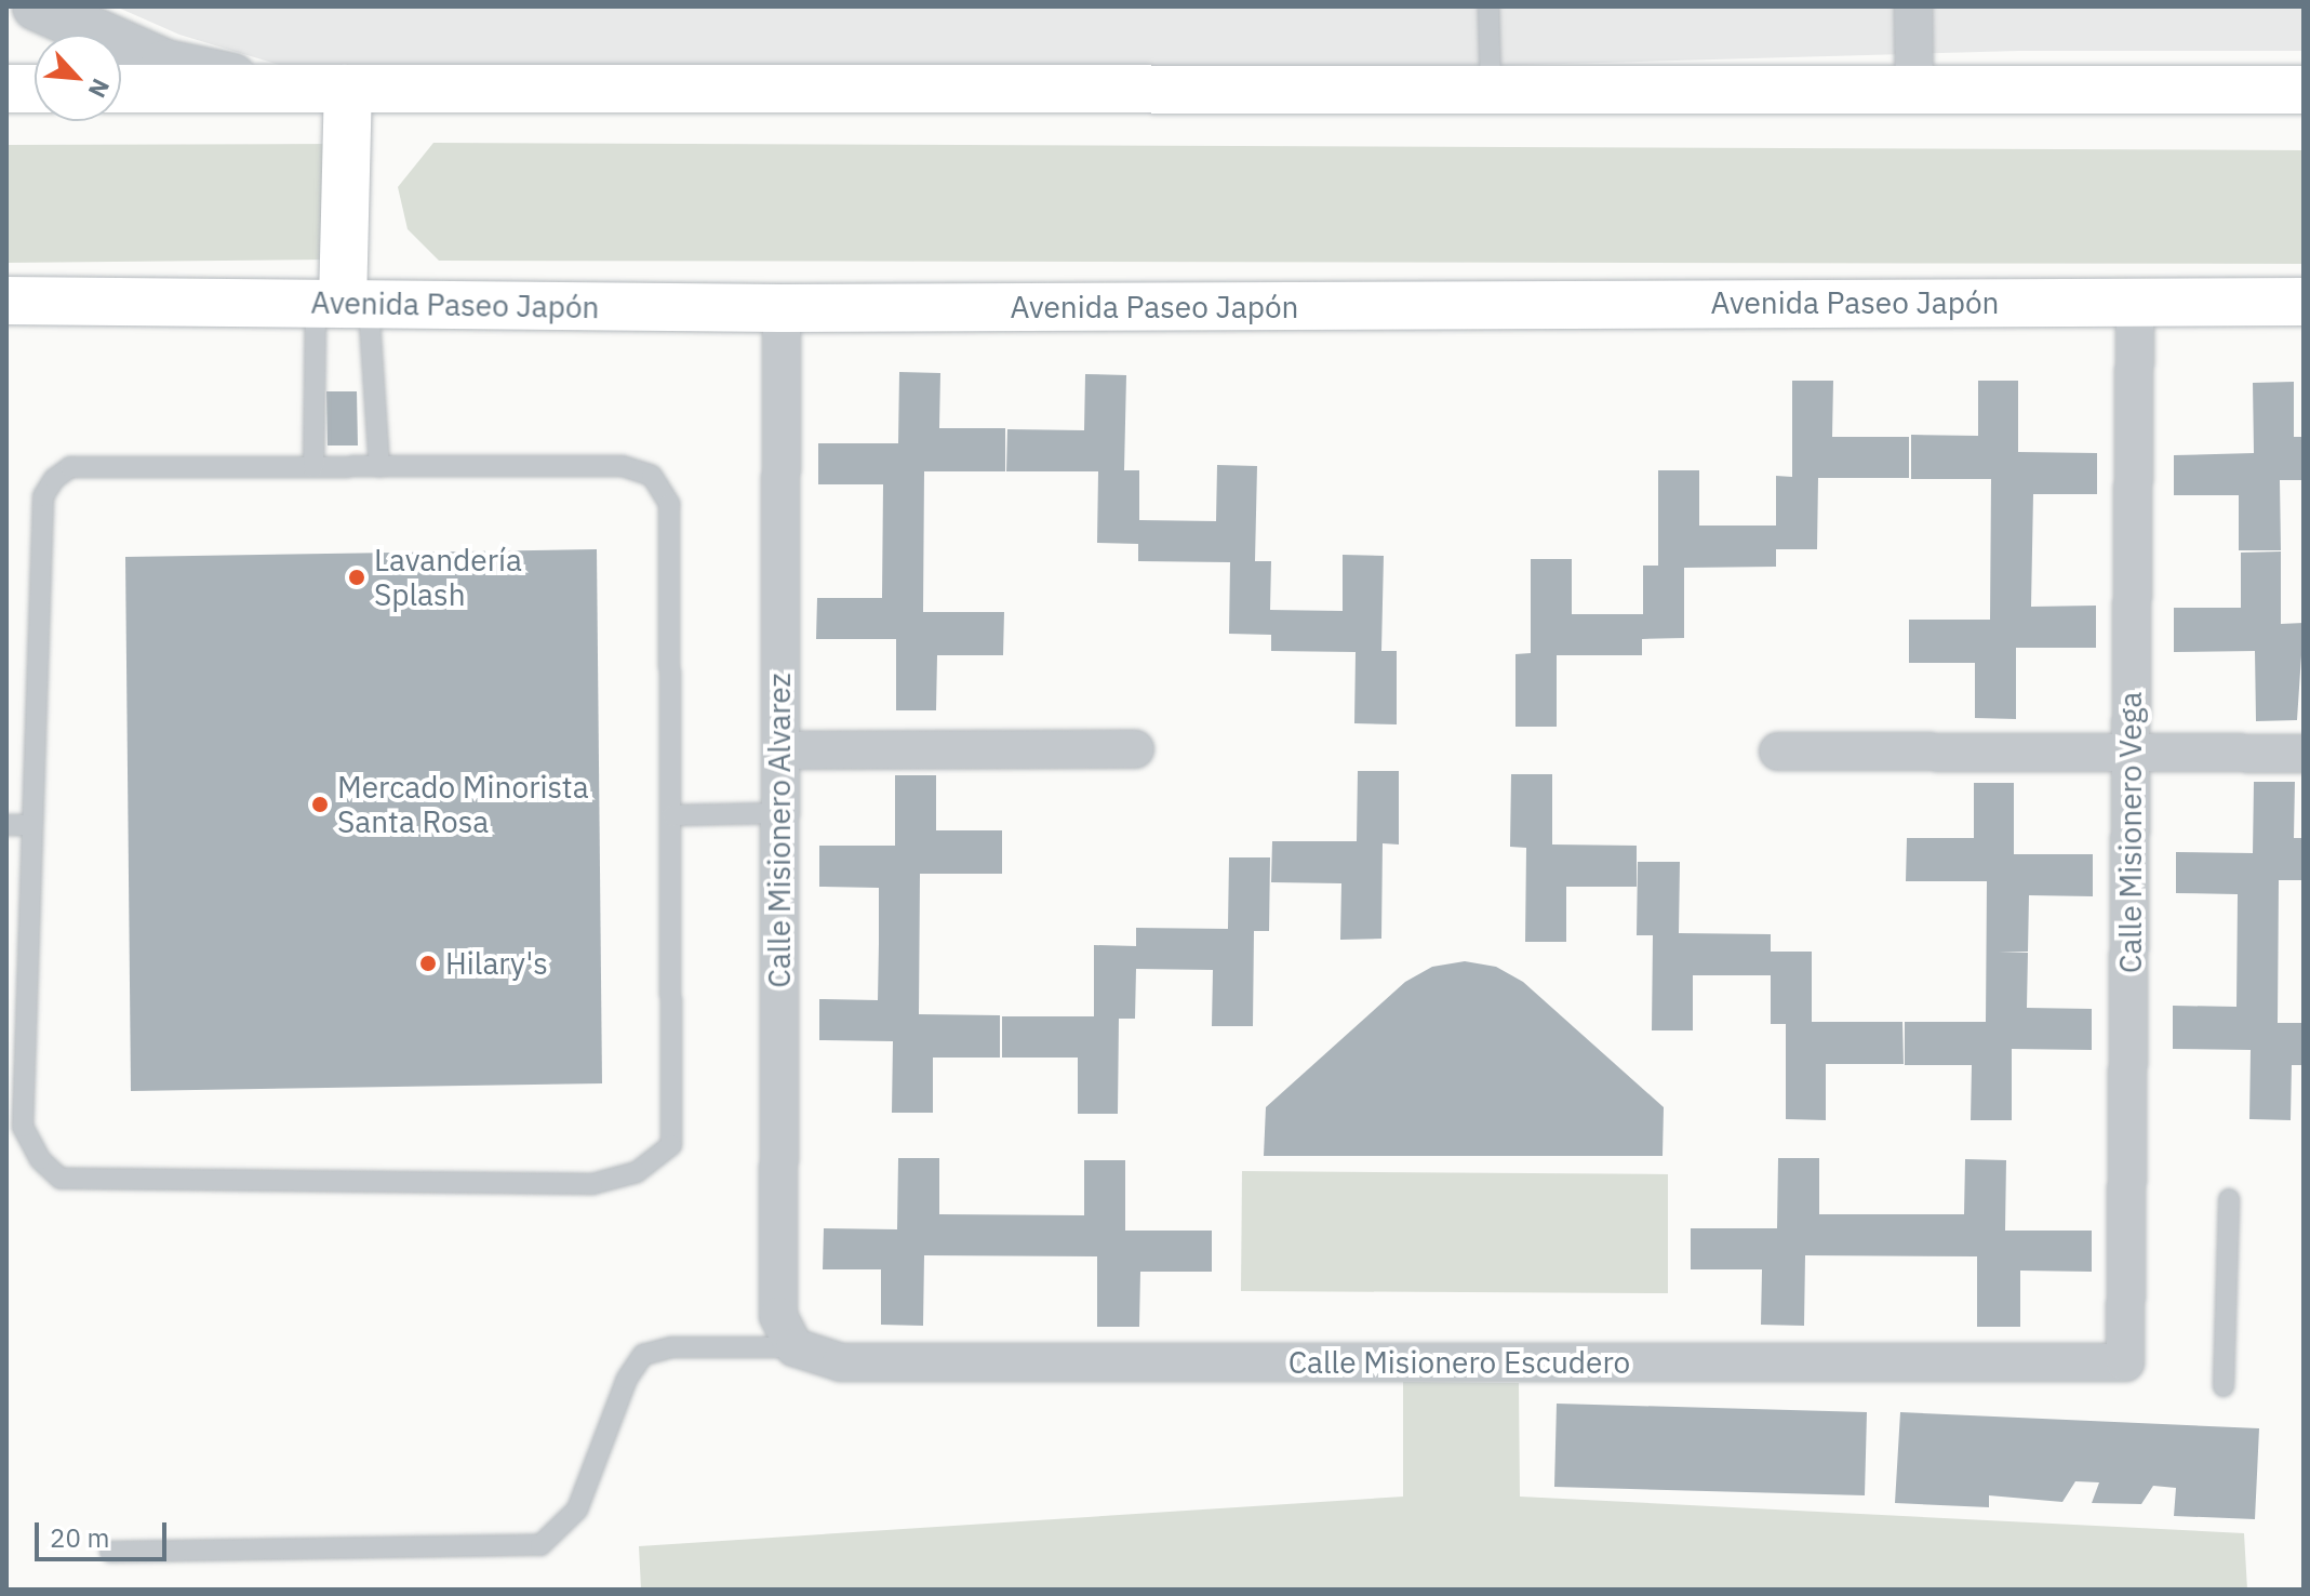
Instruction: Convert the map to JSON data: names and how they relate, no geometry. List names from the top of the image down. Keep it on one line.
{"streets":{"main road":["Avenida Paseo Japón"],"street":["Calle Misionero Alvarez","Calle Misionero Vega","Calle Misionero Escudero"]},"crossings":[["Avenida Paseo Japón","Calle Misionero Alvarez"],["Avenida Paseo Japón","Calle Misionero Vega"],["Calle Misionero Alvarez","Calle Misionero Escudero"],["Calle Misionero Vega","Calle Misionero Escudero"]],"places":["Lavandería Splash","Mercado Minorista Santa Rosa","Hilary's"],"scale_bar":"20 m","north":"bottom right"}
